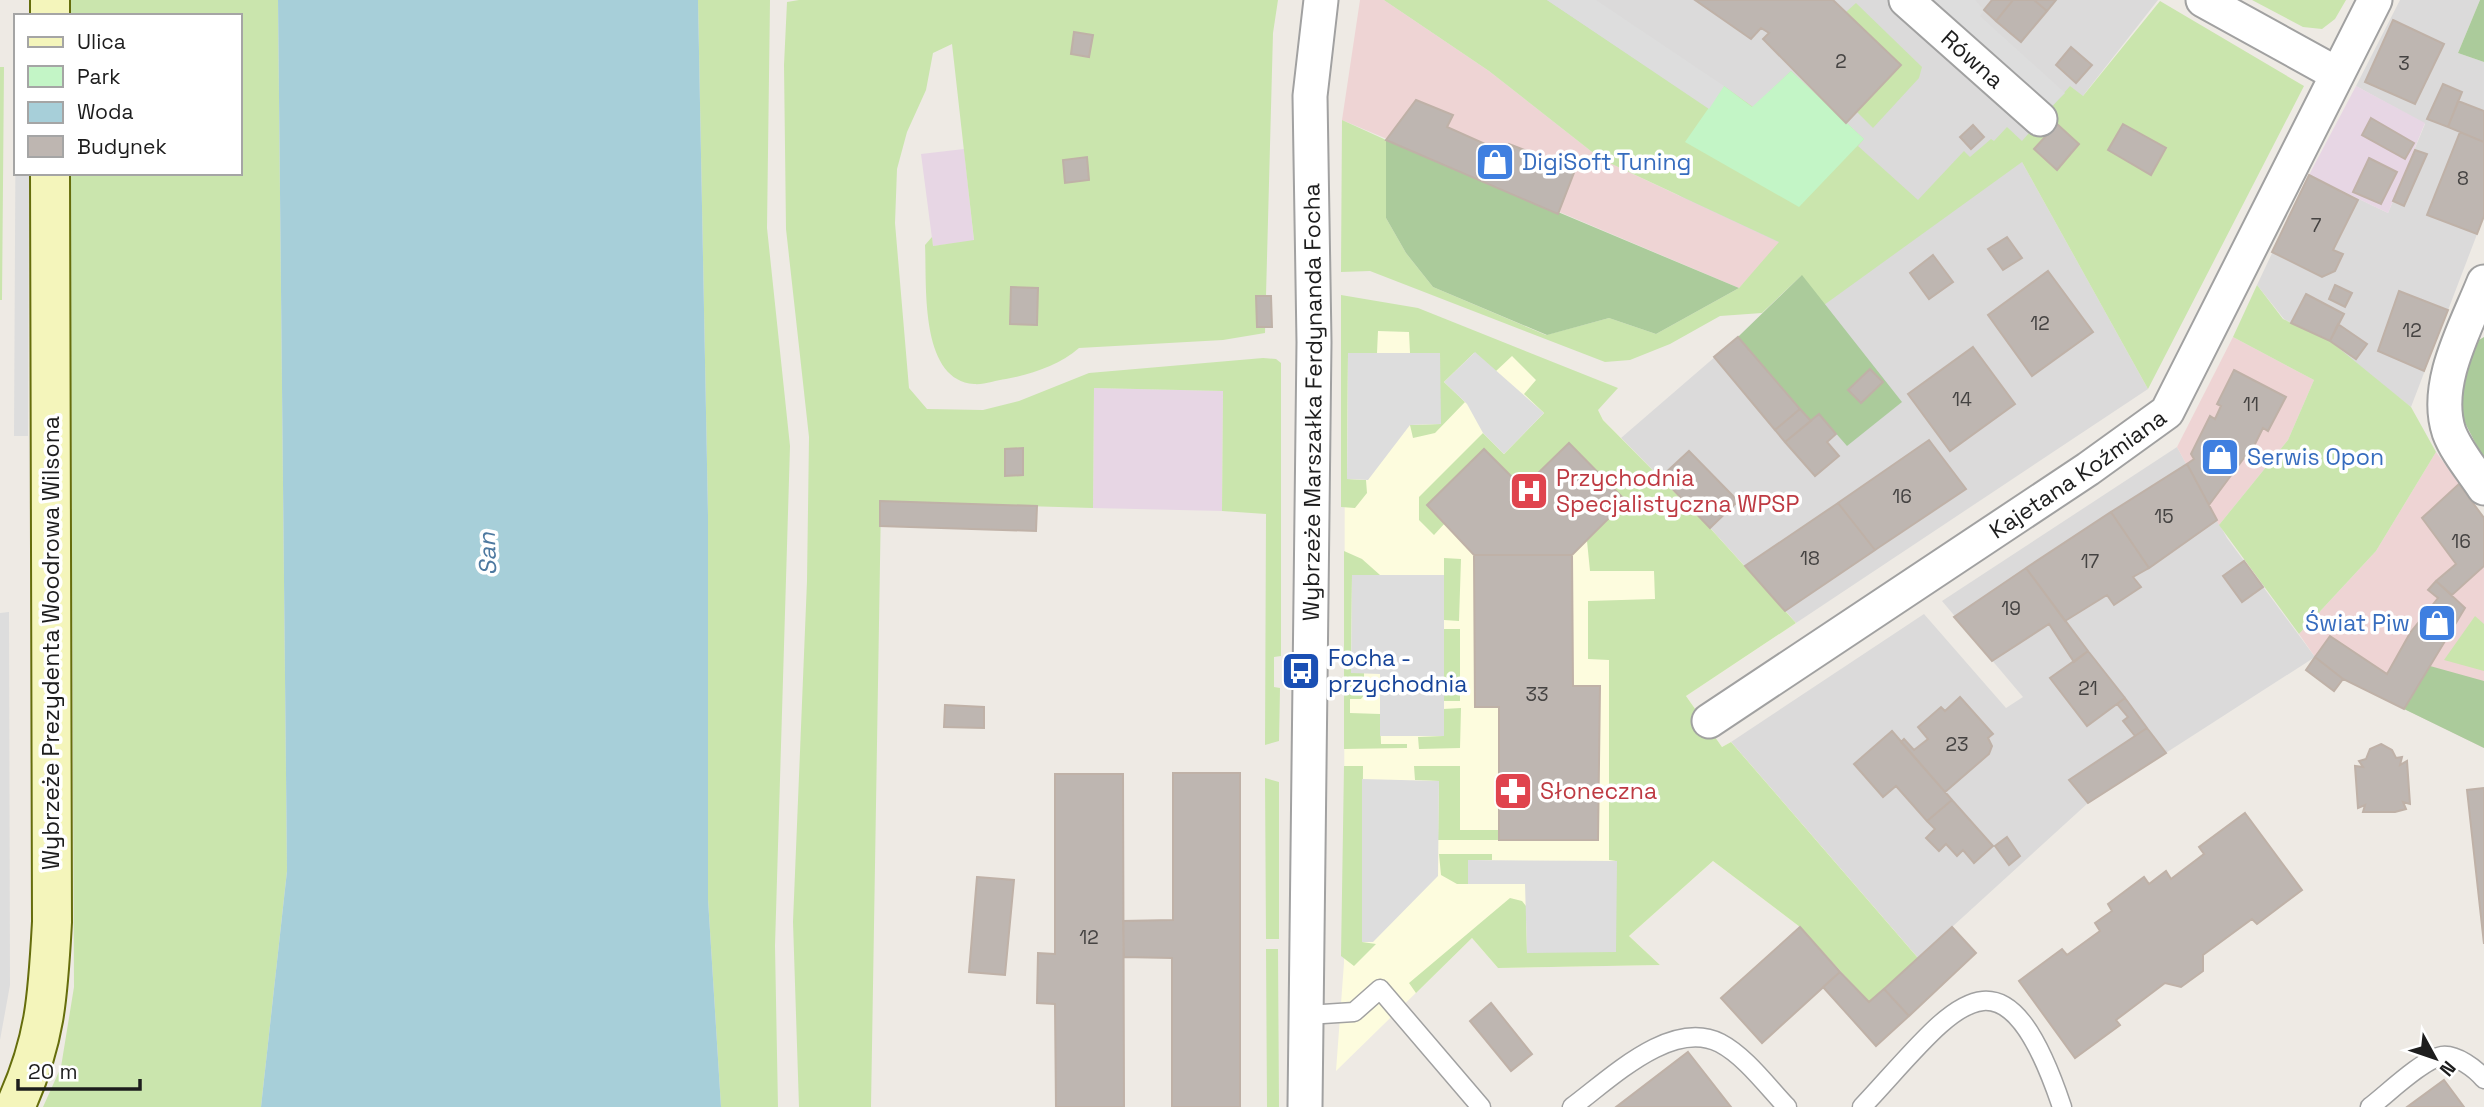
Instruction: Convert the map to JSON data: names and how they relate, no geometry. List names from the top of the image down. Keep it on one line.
{"streets":{"street":["Równa","Wybrzeże Marszałka Ferdynanda Focha","Kajetana Koźmiana","Wybrzeże Prezydenta Woodrowa Wilsona"]},"water":["San"],"places":{"shop":["DigiSoft Tuning","Serwis Opon","Świat Piw"],"hospital":["Przychodnia Specjalistyczna WPSP"],"bus stop":["Focha - przychodnia"],"pharmacy":["Słoneczna"]},"house_numbers":["2","3","8","7","12","12","14","11","16","15","16","18","17","19","21","33","23","12"],"legend":["Ulica","Park","Woda","Budynek"],"scale_bar":"20 m","north":"bottom right"}
